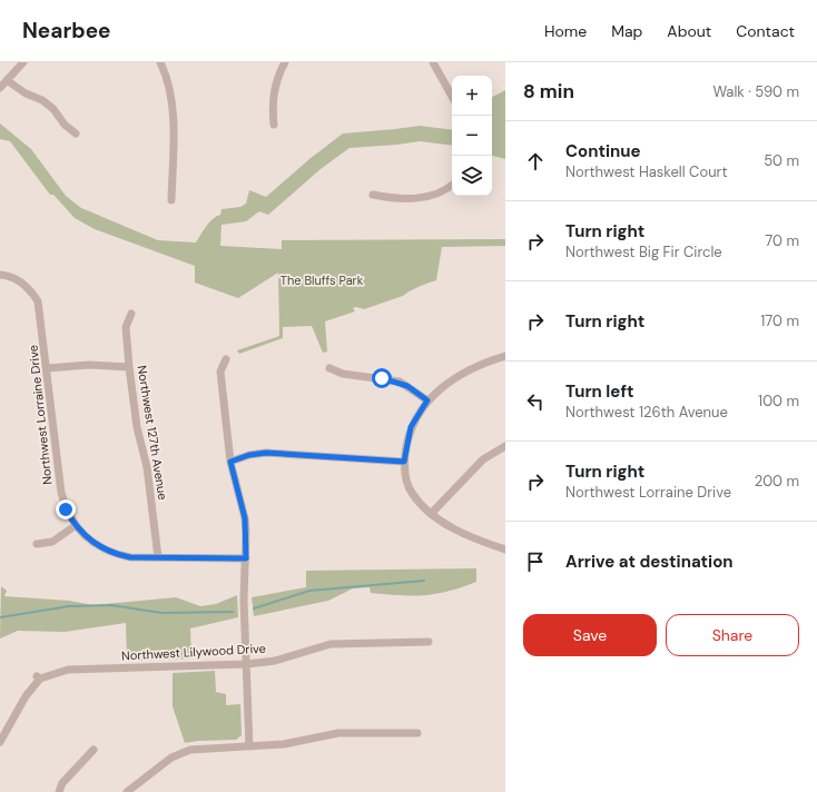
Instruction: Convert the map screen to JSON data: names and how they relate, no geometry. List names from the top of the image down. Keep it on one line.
{"streets":{"street":["Northwest Lorraine Drive","Northwest 127th Avenue","Northwest Lilywood Drive"]},"crossings":[["Northwest Lorraine Drive","Northwest 127th Avenue"]],"parks":["The Bluffs Park"],"page":{"header":"Nearbee","nav":["Home","Map","About","Contact"],"heading":["8 min","Walk · 590 m"],"map_buttons":["+","−"],"list":[["Continue","Northwest Haskell Court","50 m"],["Turn right","Northwest Big Fir Circle","70 m"],["Turn right","170 m"],["Turn left","Northwest 126th Avenue","100 m"],["Turn right","Northwest Lorraine Drive","200 m"],"Arrive at destination"],"buttons":["Save","Share"]}}
